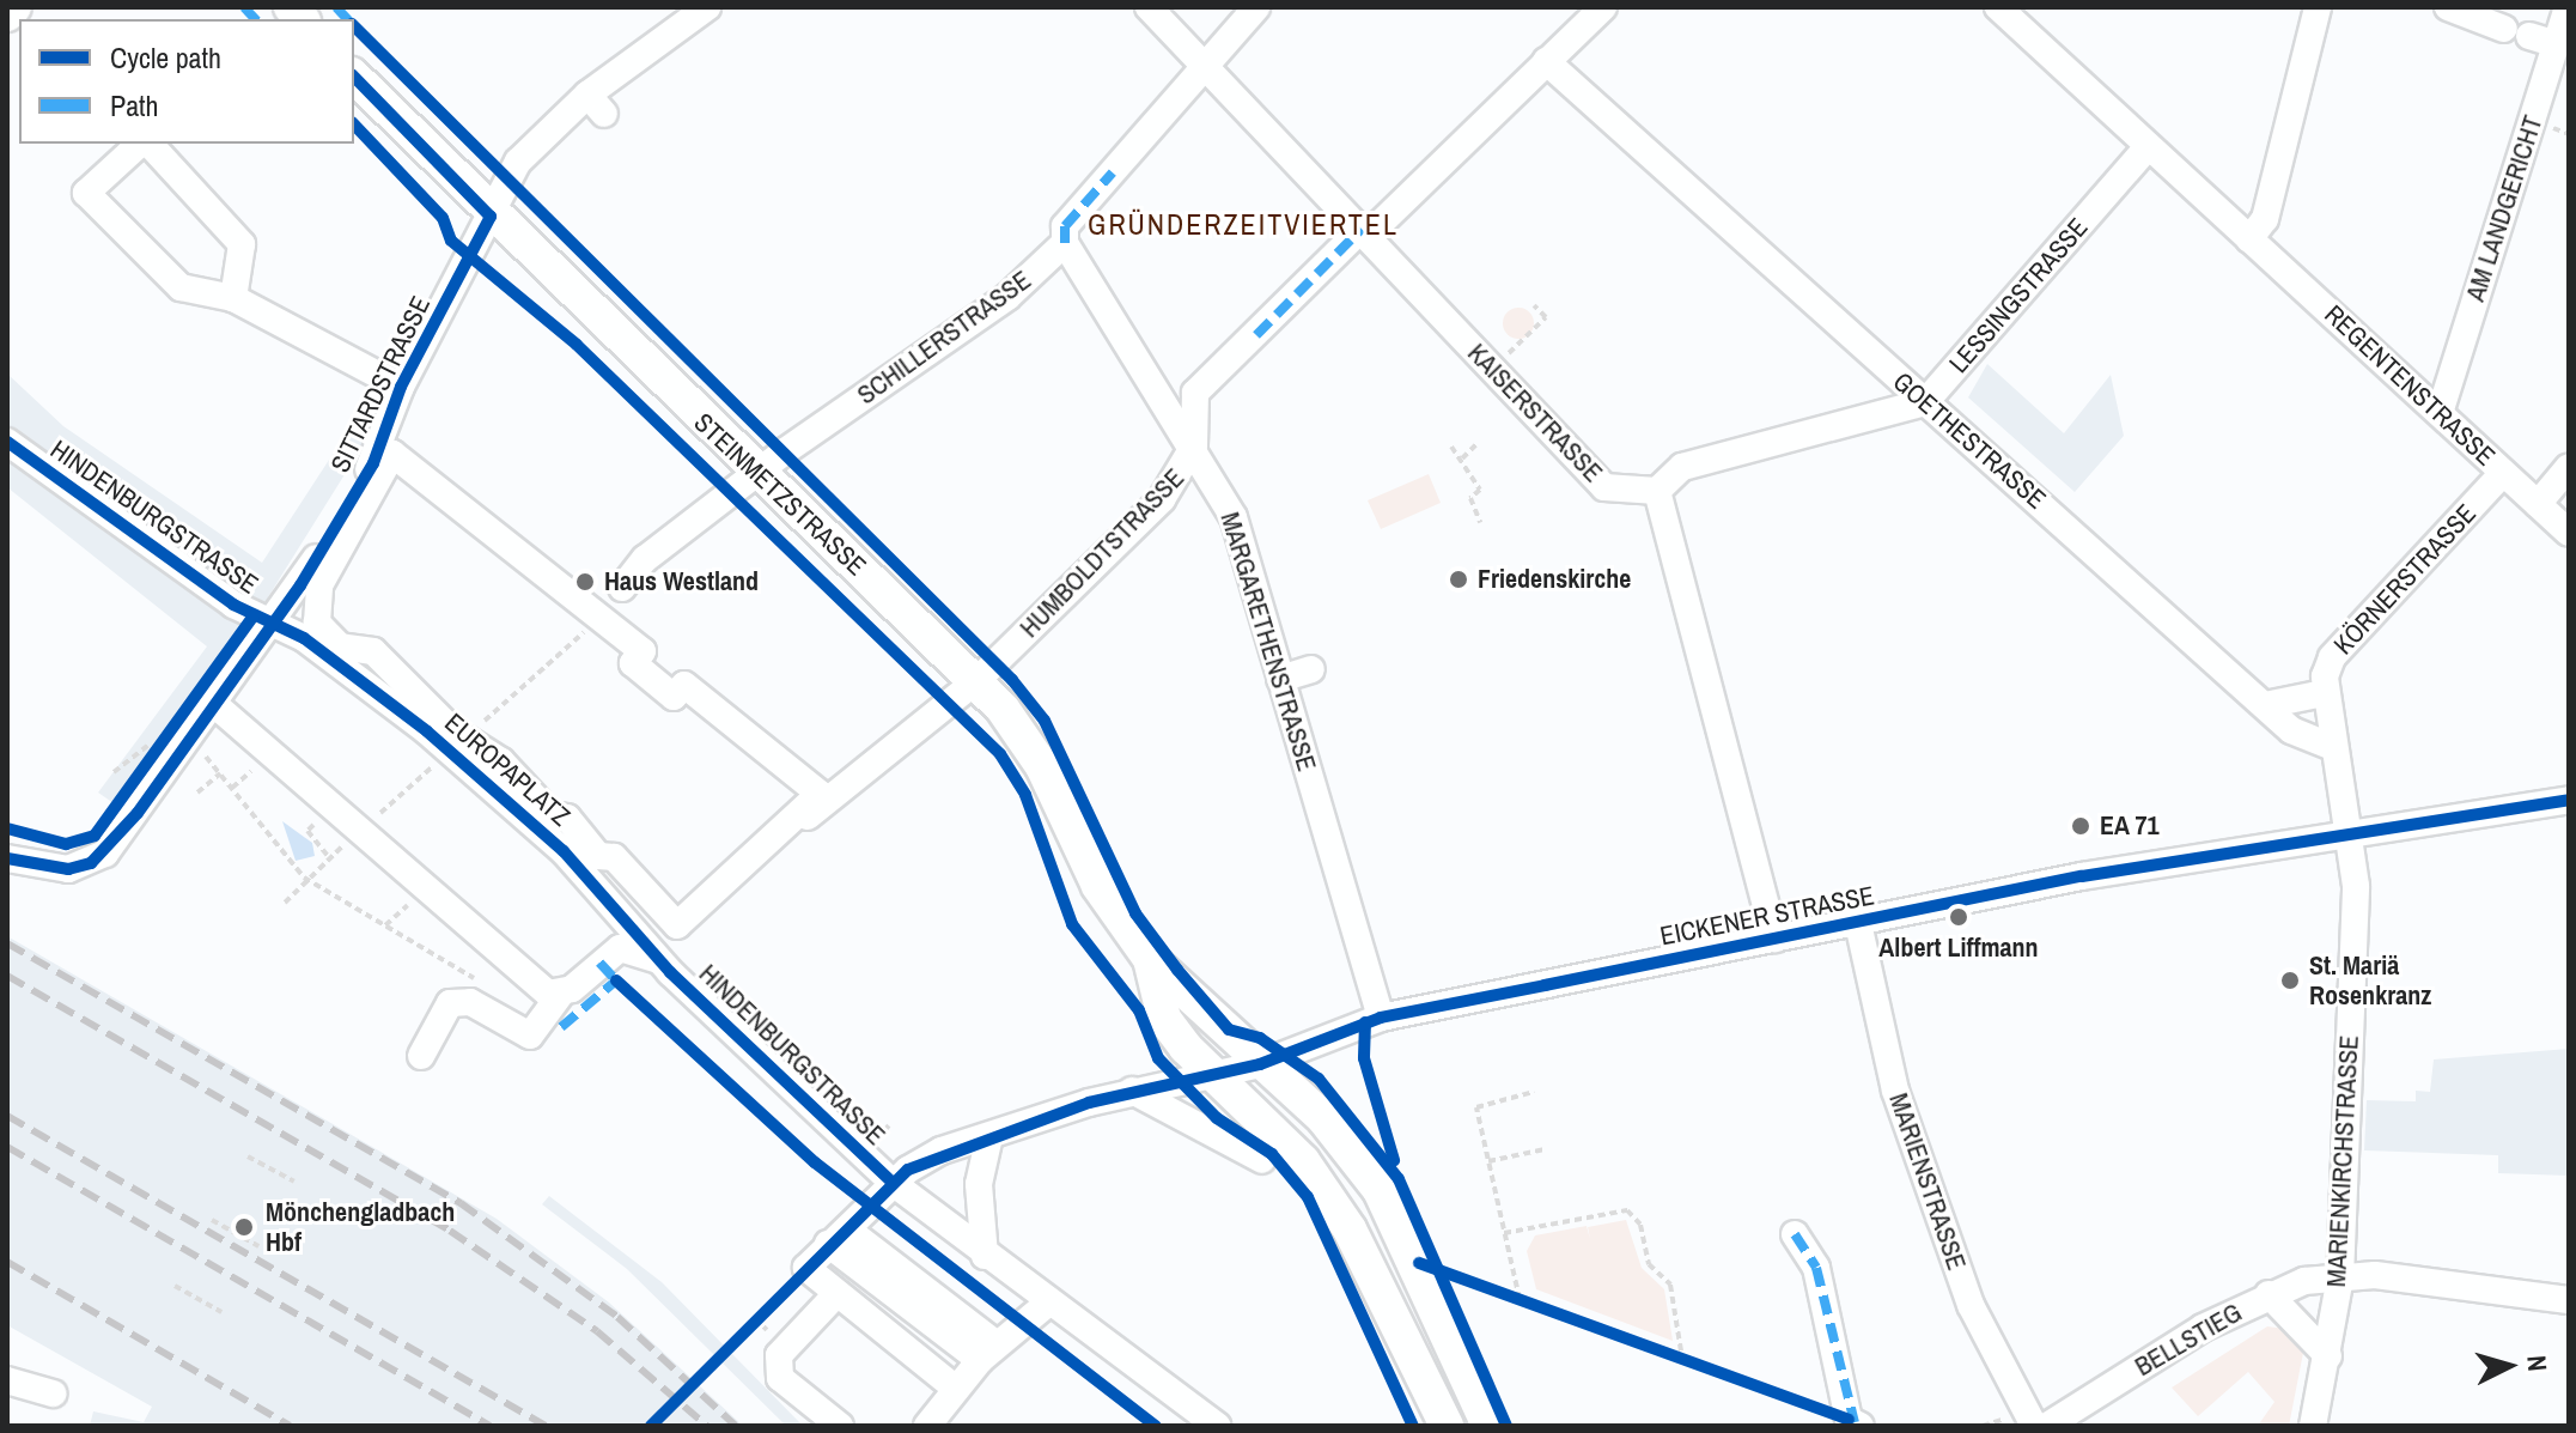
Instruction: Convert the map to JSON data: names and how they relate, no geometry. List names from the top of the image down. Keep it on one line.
{"streets":{"main road":["STEINMETZSTRASSE"],"street":["AM LANDGERICHT","LESSINGSTRASSE","SCHILLERSTRASSE","SITTARDSTRASSE","REGENTENSTRASSE","KAISERSTRASSE","GOETHESTRASSE","HINDENBURGSTRASSE","HUMBOLDTSTRASSE","KÖRNERSTRASSE","MARGARETHENSTRASSE","EUROPAPLATZ","EICKENER STRASSE","MARIENKIRCHSTRASSE","MARIENSTRASSE","BELLSTIEG"]},"crossings":[["AM LANDGERICHT","REGENTENSTRASSE"],["LESSINGSTRASSE","REGENTENSTRASSE"],["LESSINGSTRASSE","GOETHESTRASSE"],["SCHILLERSTRASSE","KAISERSTRASSE"],["SCHILLERSTRASSE","STEINMETZSTRASSE"],["SCHILLERSTRASSE","MARGARETHENSTRASSE"],["SITTARDSTRASSE","STEINMETZSTRASSE"],["SITTARDSTRASSE","HINDENBURGSTRASSE"],["REGENTENSTRASSE","KÖRNERSTRASSE"],["KAISERSTRASSE","HUMBOLDTSTRASSE"],["GOETHESTRASSE","HUMBOLDTSTRASSE"],["GOETHESTRASSE","KÖRNERSTRASSE"],["STEINMETZSTRASSE","HUMBOLDTSTRASSE"],["STEINMETZSTRASSE","EICKENER STRASSE"],["HINDENBURGSTRASSE","HUMBOLDTSTRASSE"],["HINDENBURGSTRASSE","EUROPAPLATZ"],["HINDENBURGSTRASSE","EICKENER STRASSE"],["HUMBOLDTSTRASSE","MARGARETHENSTRASSE"],["HUMBOLDTSTRASSE","EUROPAPLATZ"],["MARGARETHENSTRASSE","EICKENER STRASSE"],["EICKENER STRASSE","MARIENKIRCHSTRASSE"],["EICKENER STRASSE","MARIENSTRASSE"],["MARIENKIRCHSTRASSE","BELLSTIEG"]],"districts":["GRÜNDERZEITVIERTEL"],"places":["Friedenskirche","Haus Westland","EA 71","Albert Liffmann","St. Mariä Rosenkranz","Mönchengladbach Hbf"],"legend":["Cycle path","Path"],"north":"right"}
